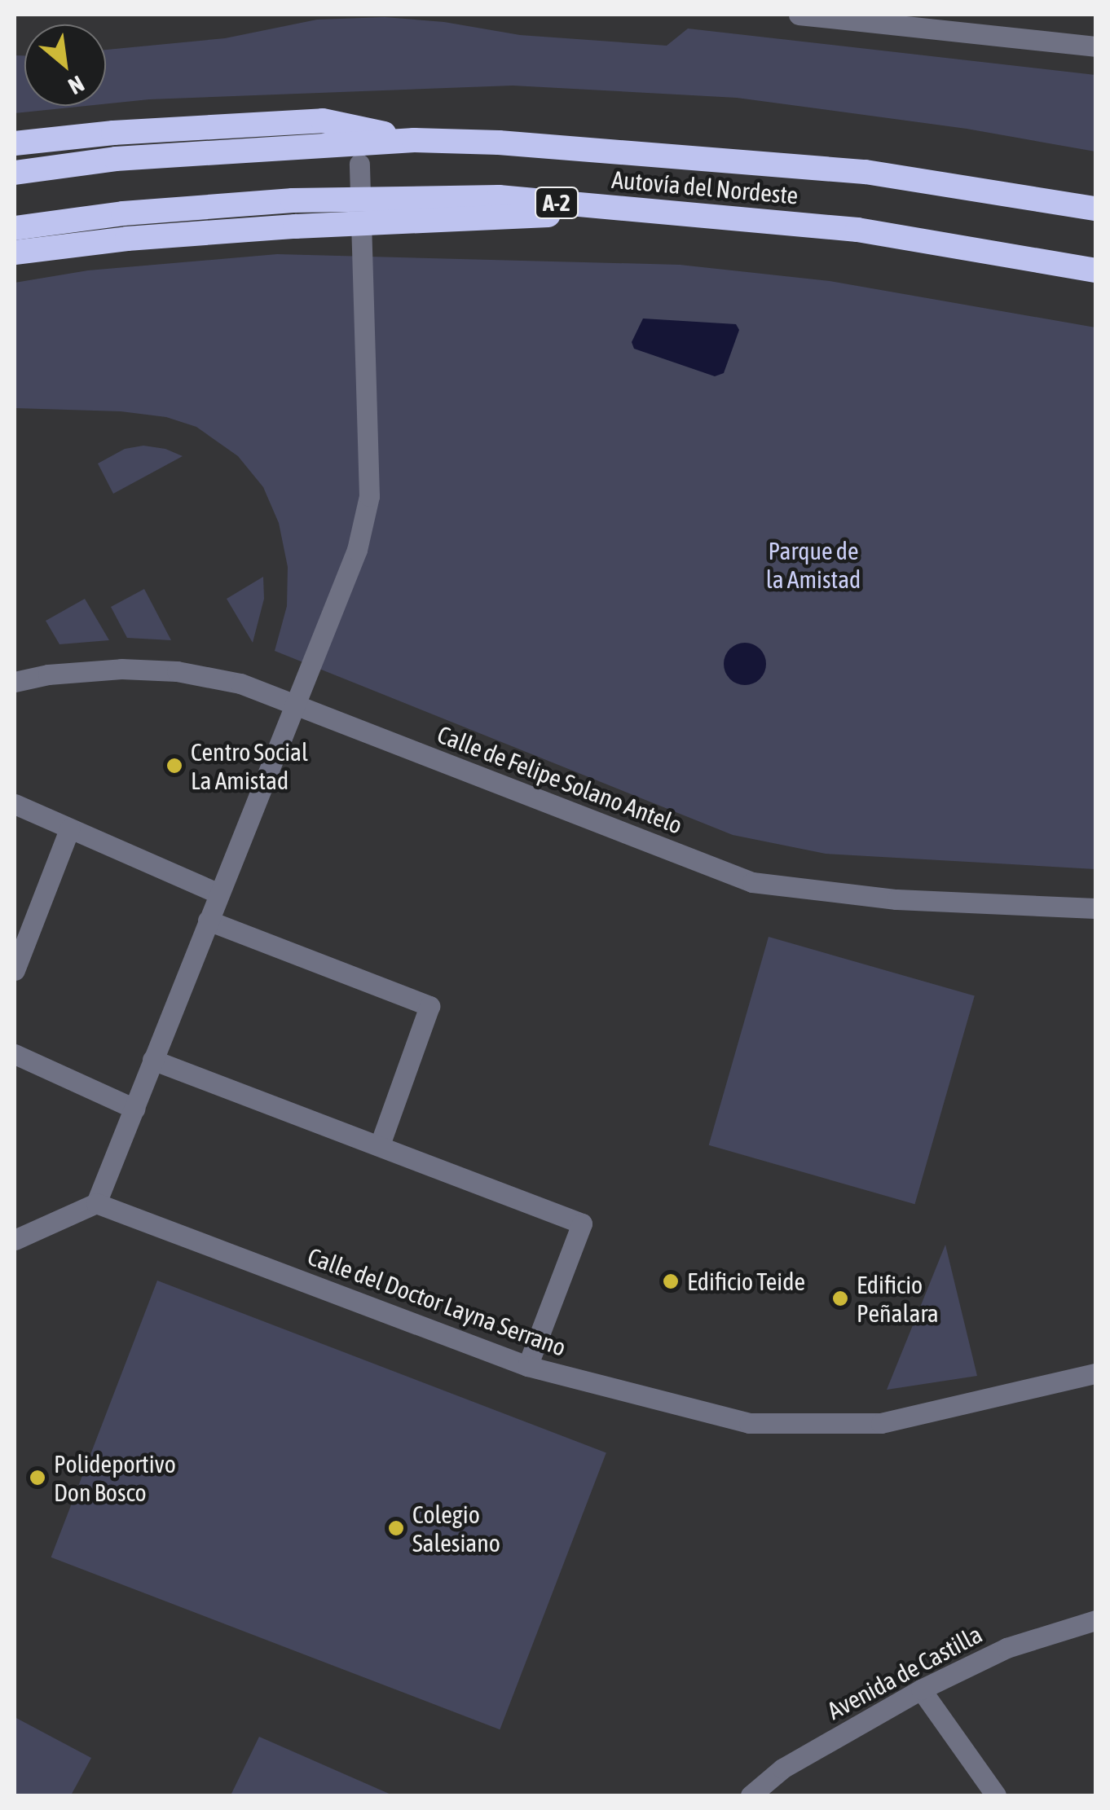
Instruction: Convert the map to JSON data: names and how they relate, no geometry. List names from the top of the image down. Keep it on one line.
{"streets":{"highway":["Autovía del Nordeste","A-2"],"street":["Calle de Felipe Solano Antelo","Calle del Doctor Layna Serrano","Avenida de Castilla"]},"parks":["Parque de la Amistad"],"places":["Centro Social La Amistad","Edificio Teide","Edificio Peñalara","Polideportivo Don Bosco","Colegio Salesiano"],"north":"bottom right"}
